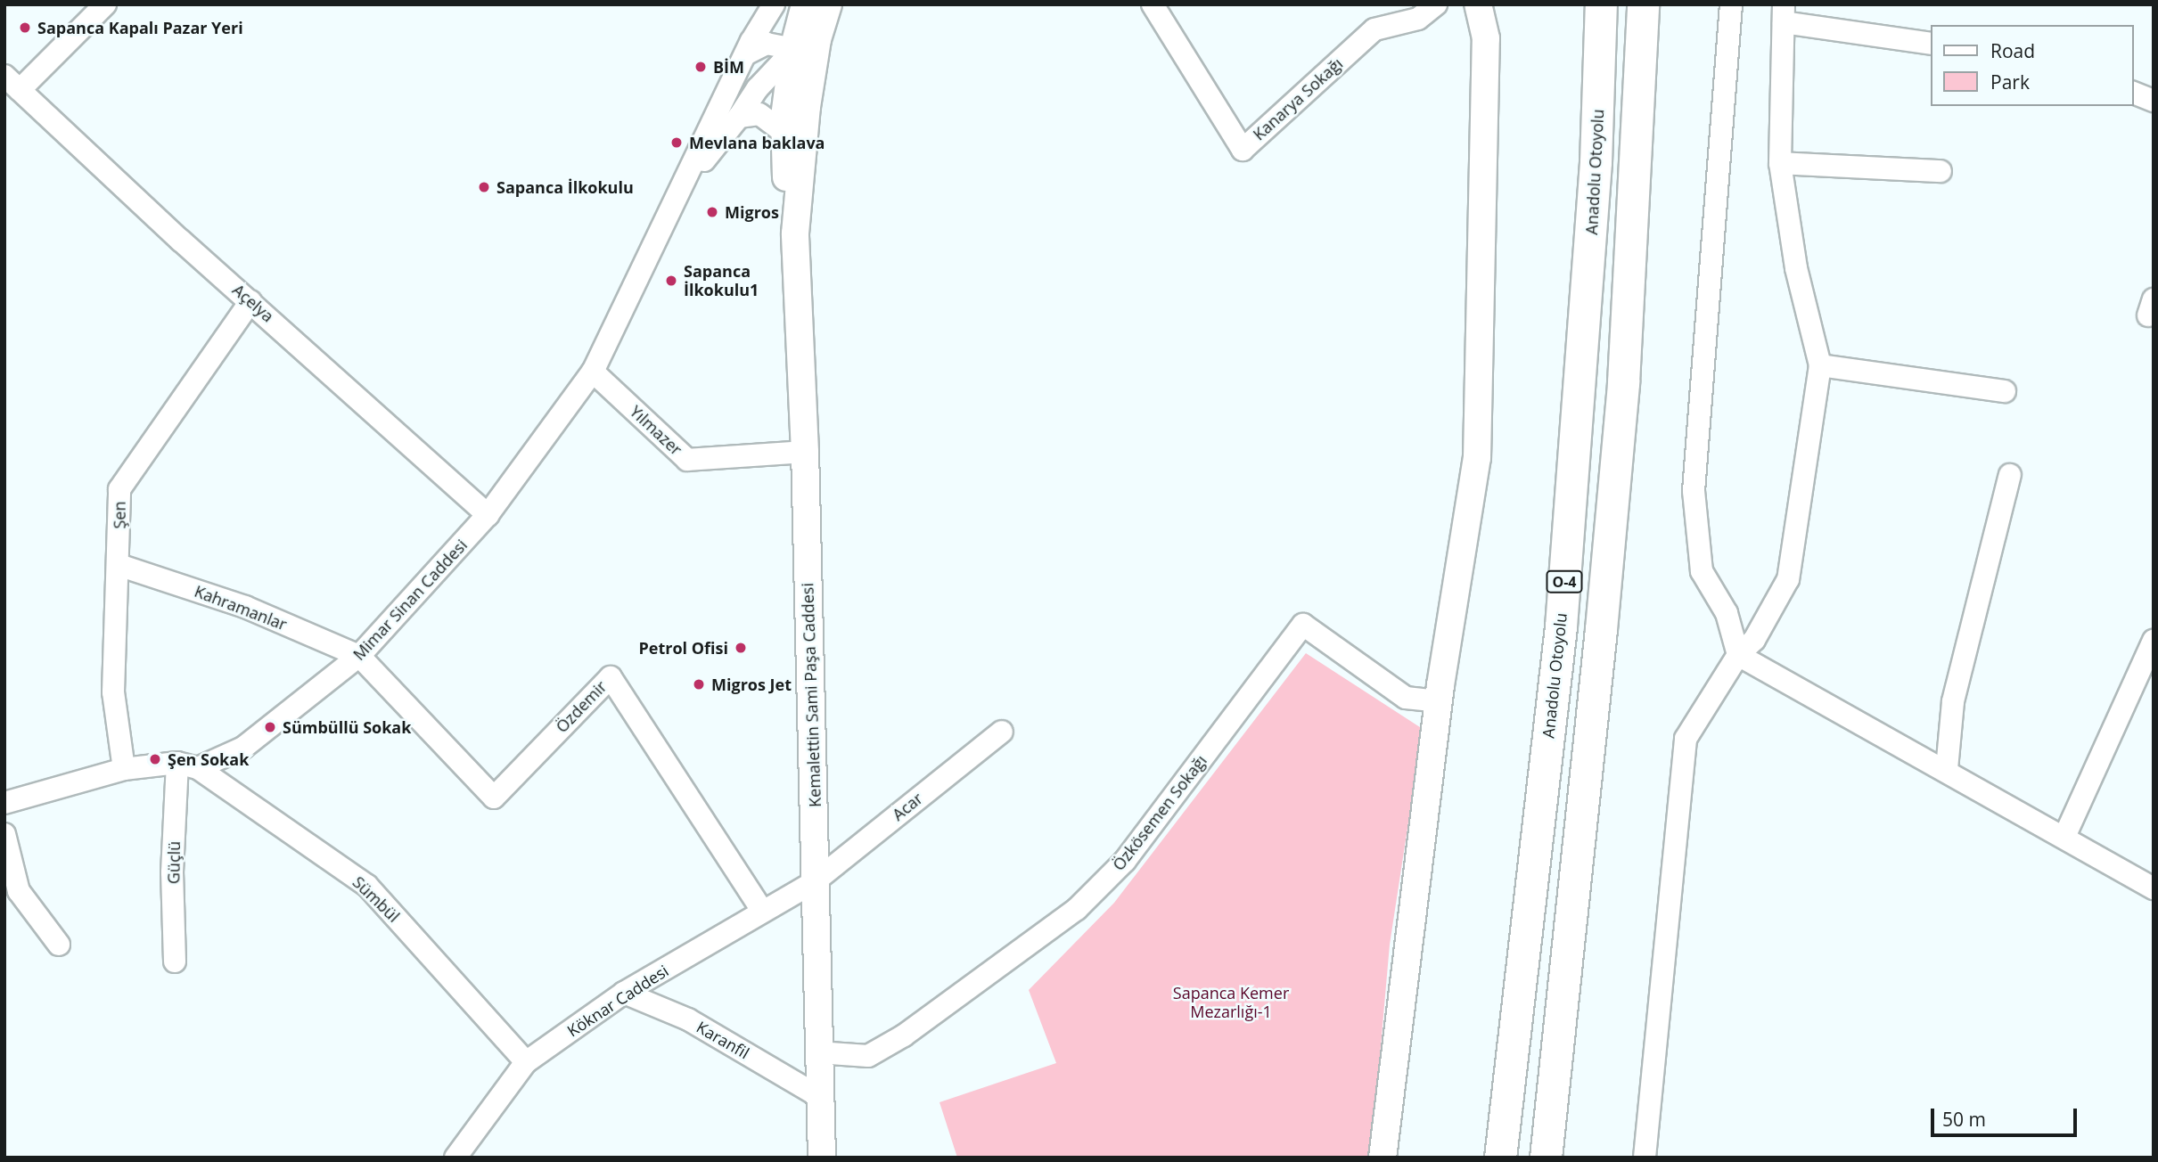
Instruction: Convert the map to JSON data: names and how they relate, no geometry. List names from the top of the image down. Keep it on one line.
{"streets":{"highway":["Anadolu Otoyolu","O-4"],"main road":["Kemalettin Sami Paşa Caddesi"],"street":["Kanarya Sokağı","Açelya","Yılmazer","Şen","Mimar Sinan Caddesi","Kahramanlar","Özdemir","Acar","Özkösemen Sokağı","Güçlü","Sümbül","Köknar Caddesi","Karanfil"]},"crossings":[["Açelya","Şen"],["Açelya","Mimar Sinan Caddesi"],["Yılmazer","Mimar Sinan Caddesi"],["Yılmazer","Kemalettin Sami Paşa Caddesi"],["Şen","Mimar Sinan Caddesi"],["Şen","Kahramanlar"],["Mimar Sinan Caddesi","Kahramanlar"],["Mimar Sinan Caddesi","Özdemir"],["Mimar Sinan Caddesi","Güçlü"],["Mimar Sinan Caddesi","Sümbül"],["Kahramanlar","Özdemir"],["Kemalettin Sami Paşa Caddesi","Acar"],["Kemalettin Sami Paşa Caddesi","Özkösemen Sokağı"],["Kemalettin Sami Paşa Caddesi","Köknar Caddesi"],["Kemalettin Sami Paşa Caddesi","Karanfil"],["Özdemir","Köknar Caddesi"],["Acar","Köknar Caddesi"],["Güçlü","Sümbül"],["Sümbül","Köknar Caddesi"],["Köknar Caddesi","Karanfil"]],"parks":["Sapanca Kemer Mezarlığı-1"],"places":["Sapanca Kapalı Pazar Yeri","BİM","Mevlana baklava","Sapanca İlkokulu","Migros","Sapanca İlkokulu1","Petrol Ofisi","Migros Jet","Sümbüllü Sokak","Şen Sokak"],"legend":["Road","Park"],"scale_bar":"50 m"}
